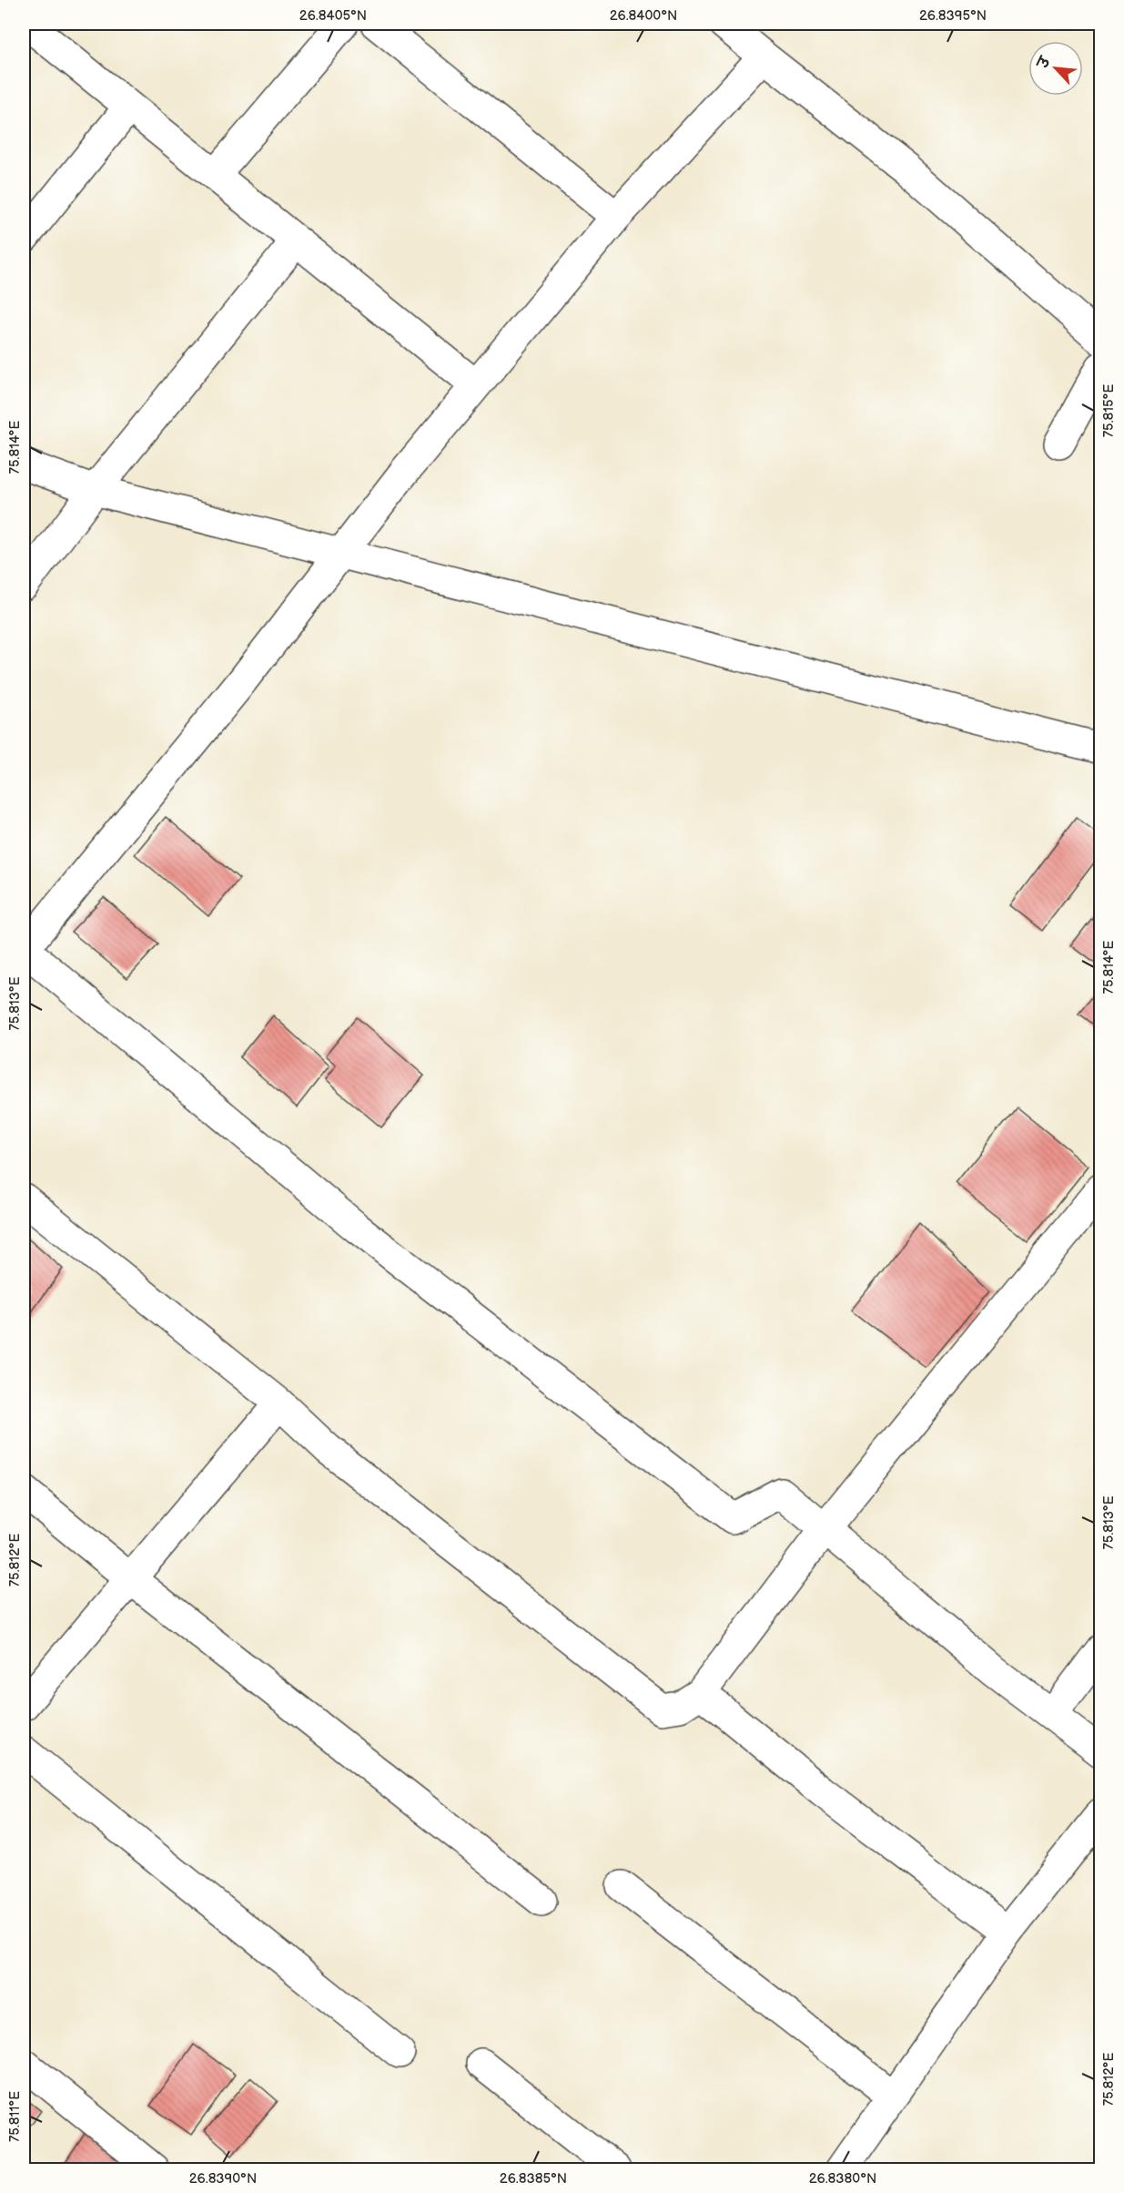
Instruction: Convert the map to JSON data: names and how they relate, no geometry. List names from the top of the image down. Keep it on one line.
{"north":"top left","coordinates":["26.8405°N","26.8400°N","26.8395°N","75.815°E","75.814°E","75.813°E","75.812°E","75.811°E","26.8390°N","26.8385°N","26.8380°N"]}
